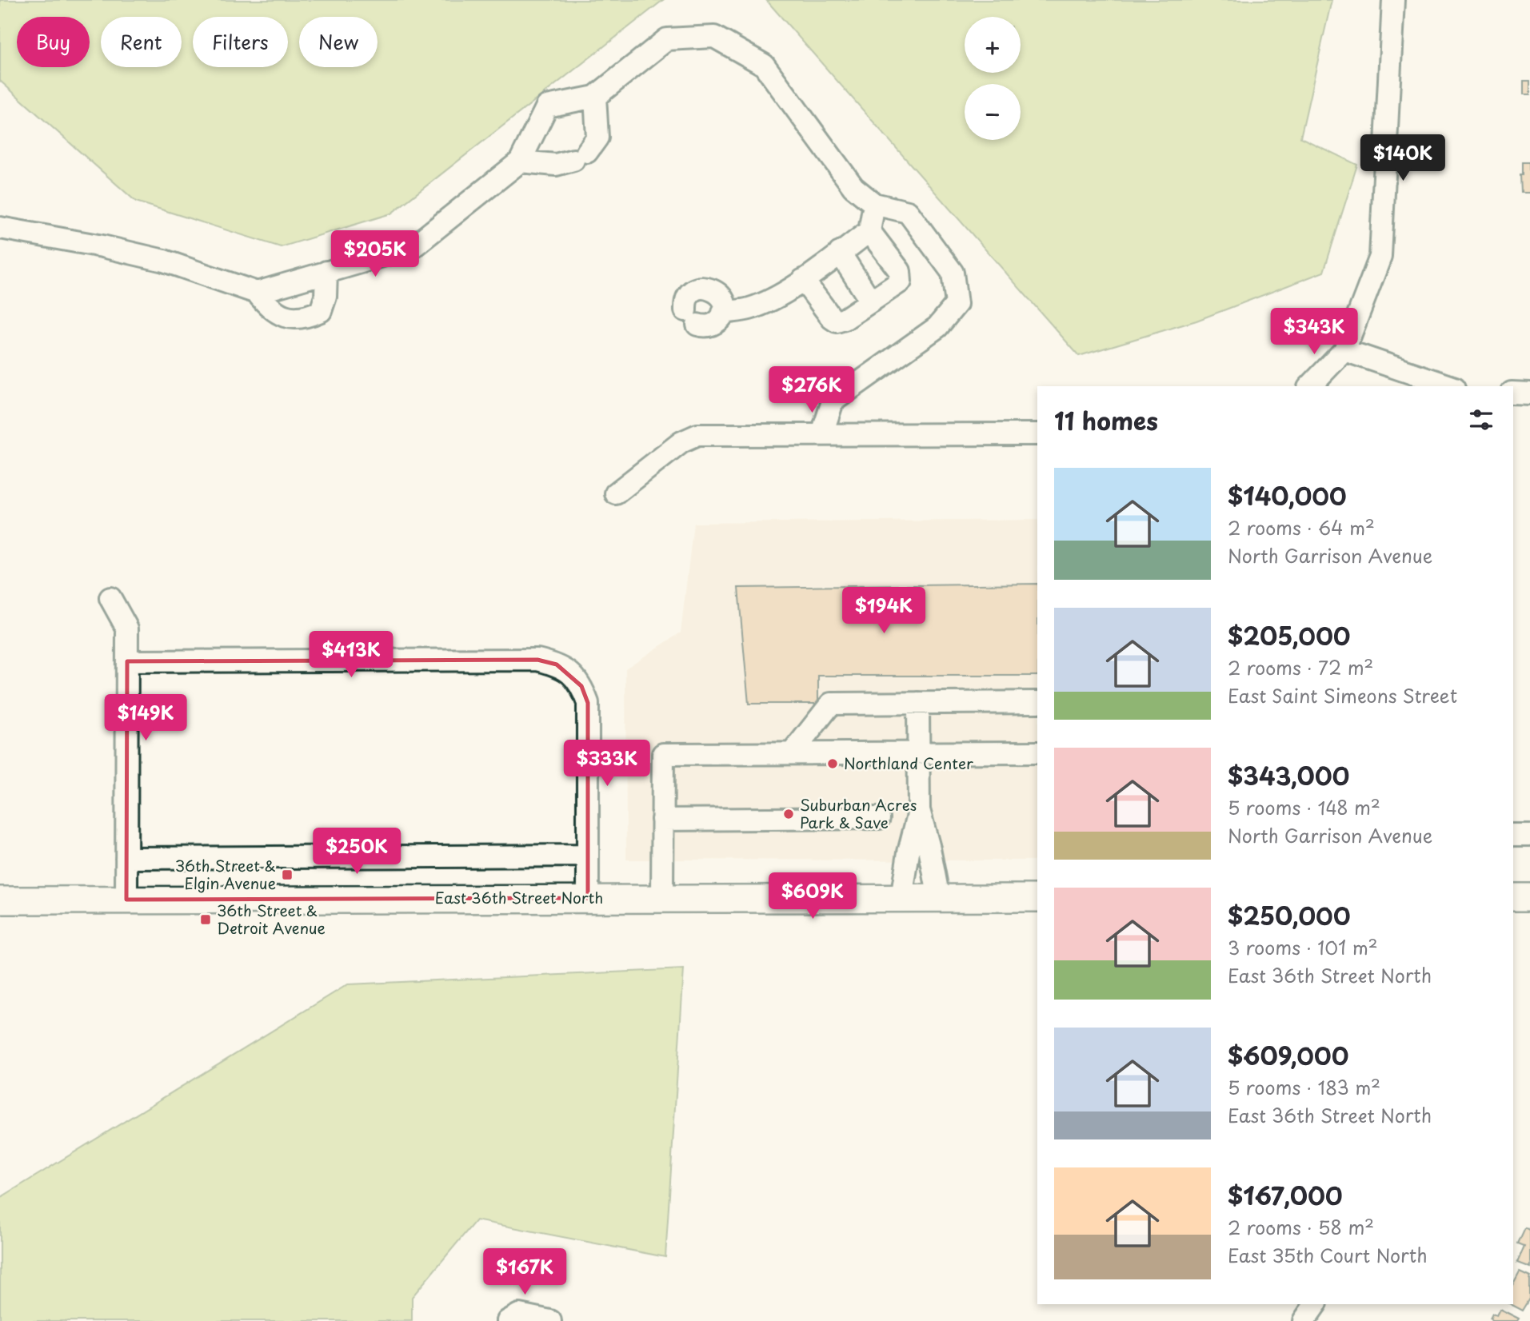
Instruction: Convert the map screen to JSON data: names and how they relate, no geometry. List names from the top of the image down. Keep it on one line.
{"streets":{"main road":["East 36th Street North"]},"places":{"other":["Northland Center","Suburban Acres Park & Save"],"transit":["36th Street & Elgin Avenue","36th Street & Detroit Avenue"]},"page":{"map_buttons":["+","−"],"chip":["Buy","Rent","Filters","New"],"price":["$140K","$205K","$343K","$276K","$194K","$413K","$149K","$333K","$250K","$609K","$167K"],"heading":"11 homes","list":[{"name":"$140,000","note":"2 rooms · 64 m² · North Garrison Avenue"},{"name":"$205,000","note":"2 rooms · 72 m² · East Saint Simeons Street"},{"name":"$343,000","note":"5 rooms · 148 m² · North Garrison Avenue"},{"name":"$250,000","note":"3 rooms · 101 m² · East 36th Street North"},{"name":"$609,000","note":"5 rooms · 183 m² · East 36th Street North"},{"name":"$167,000","note":"2 rooms · 58 m² · East 35th Court North"}]}}
